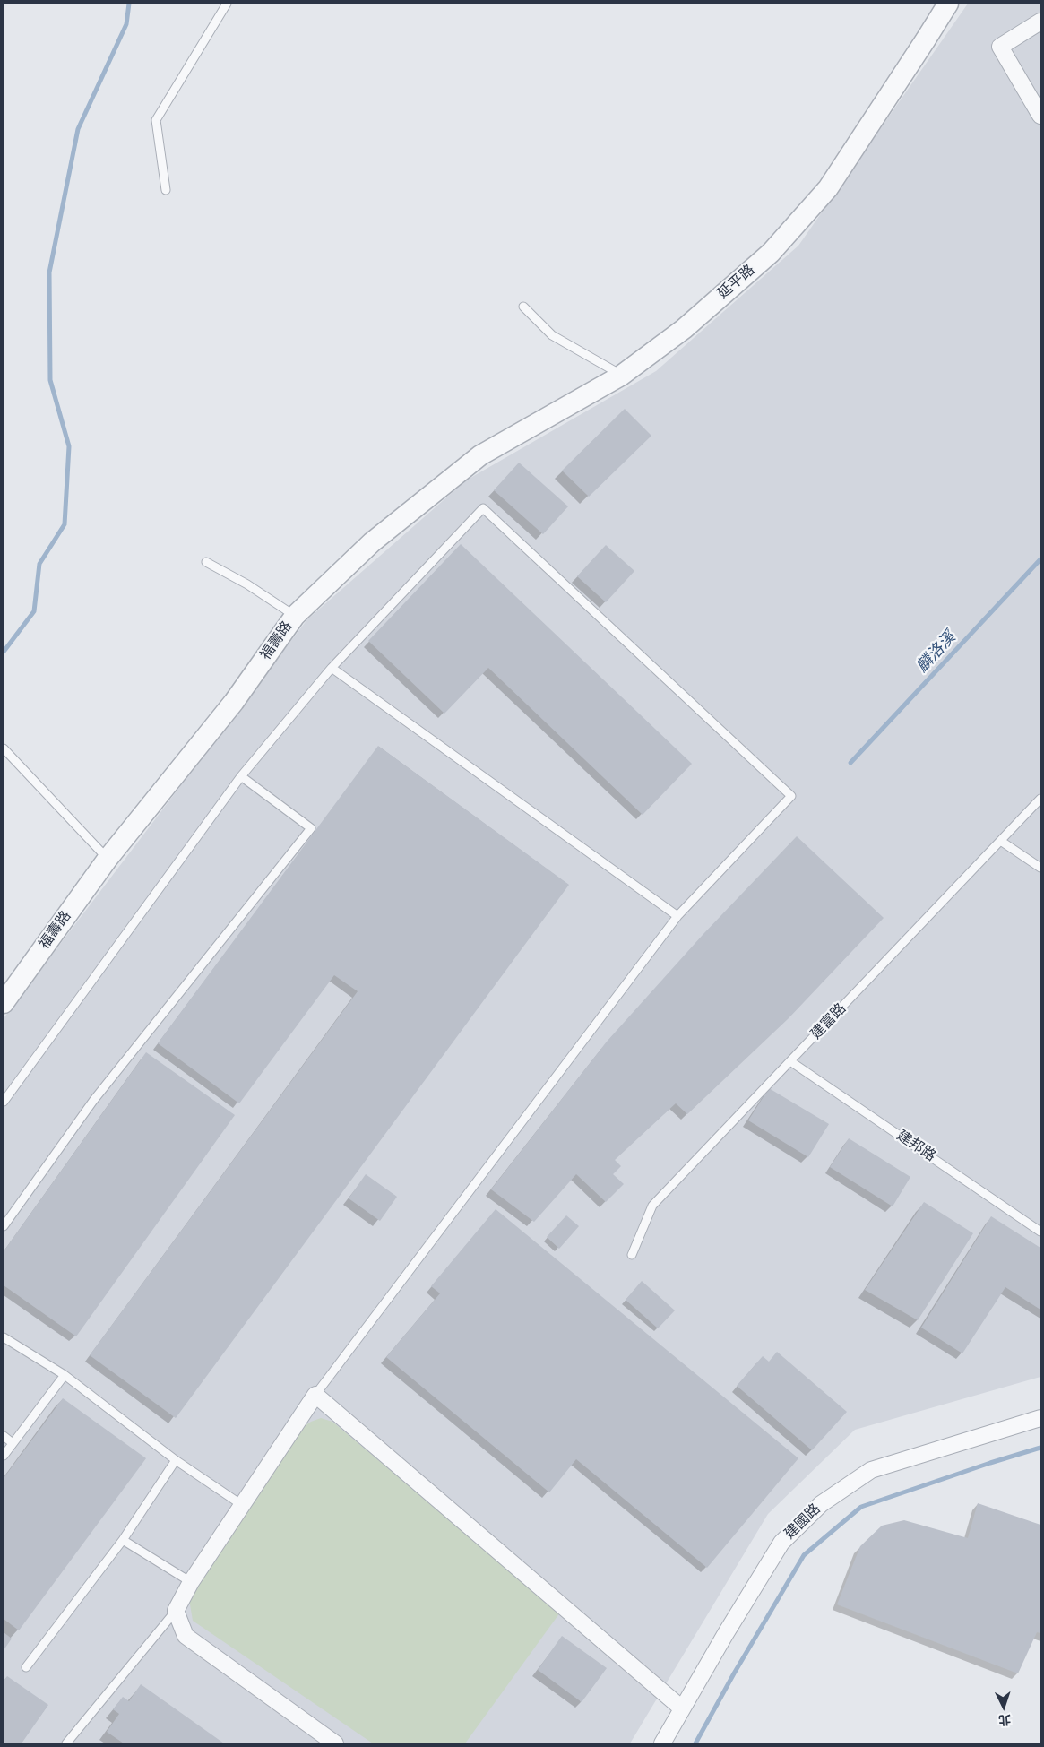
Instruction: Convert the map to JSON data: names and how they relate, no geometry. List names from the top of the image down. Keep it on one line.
{"streets":{"street":["延平路","福壽路","建國路"],"lane":["建富路","建邦路"]},"crossings":[["延平路","福壽路"],["建富路","建邦路"]],"water":["麟洛溪"],"north":"bottom"}
